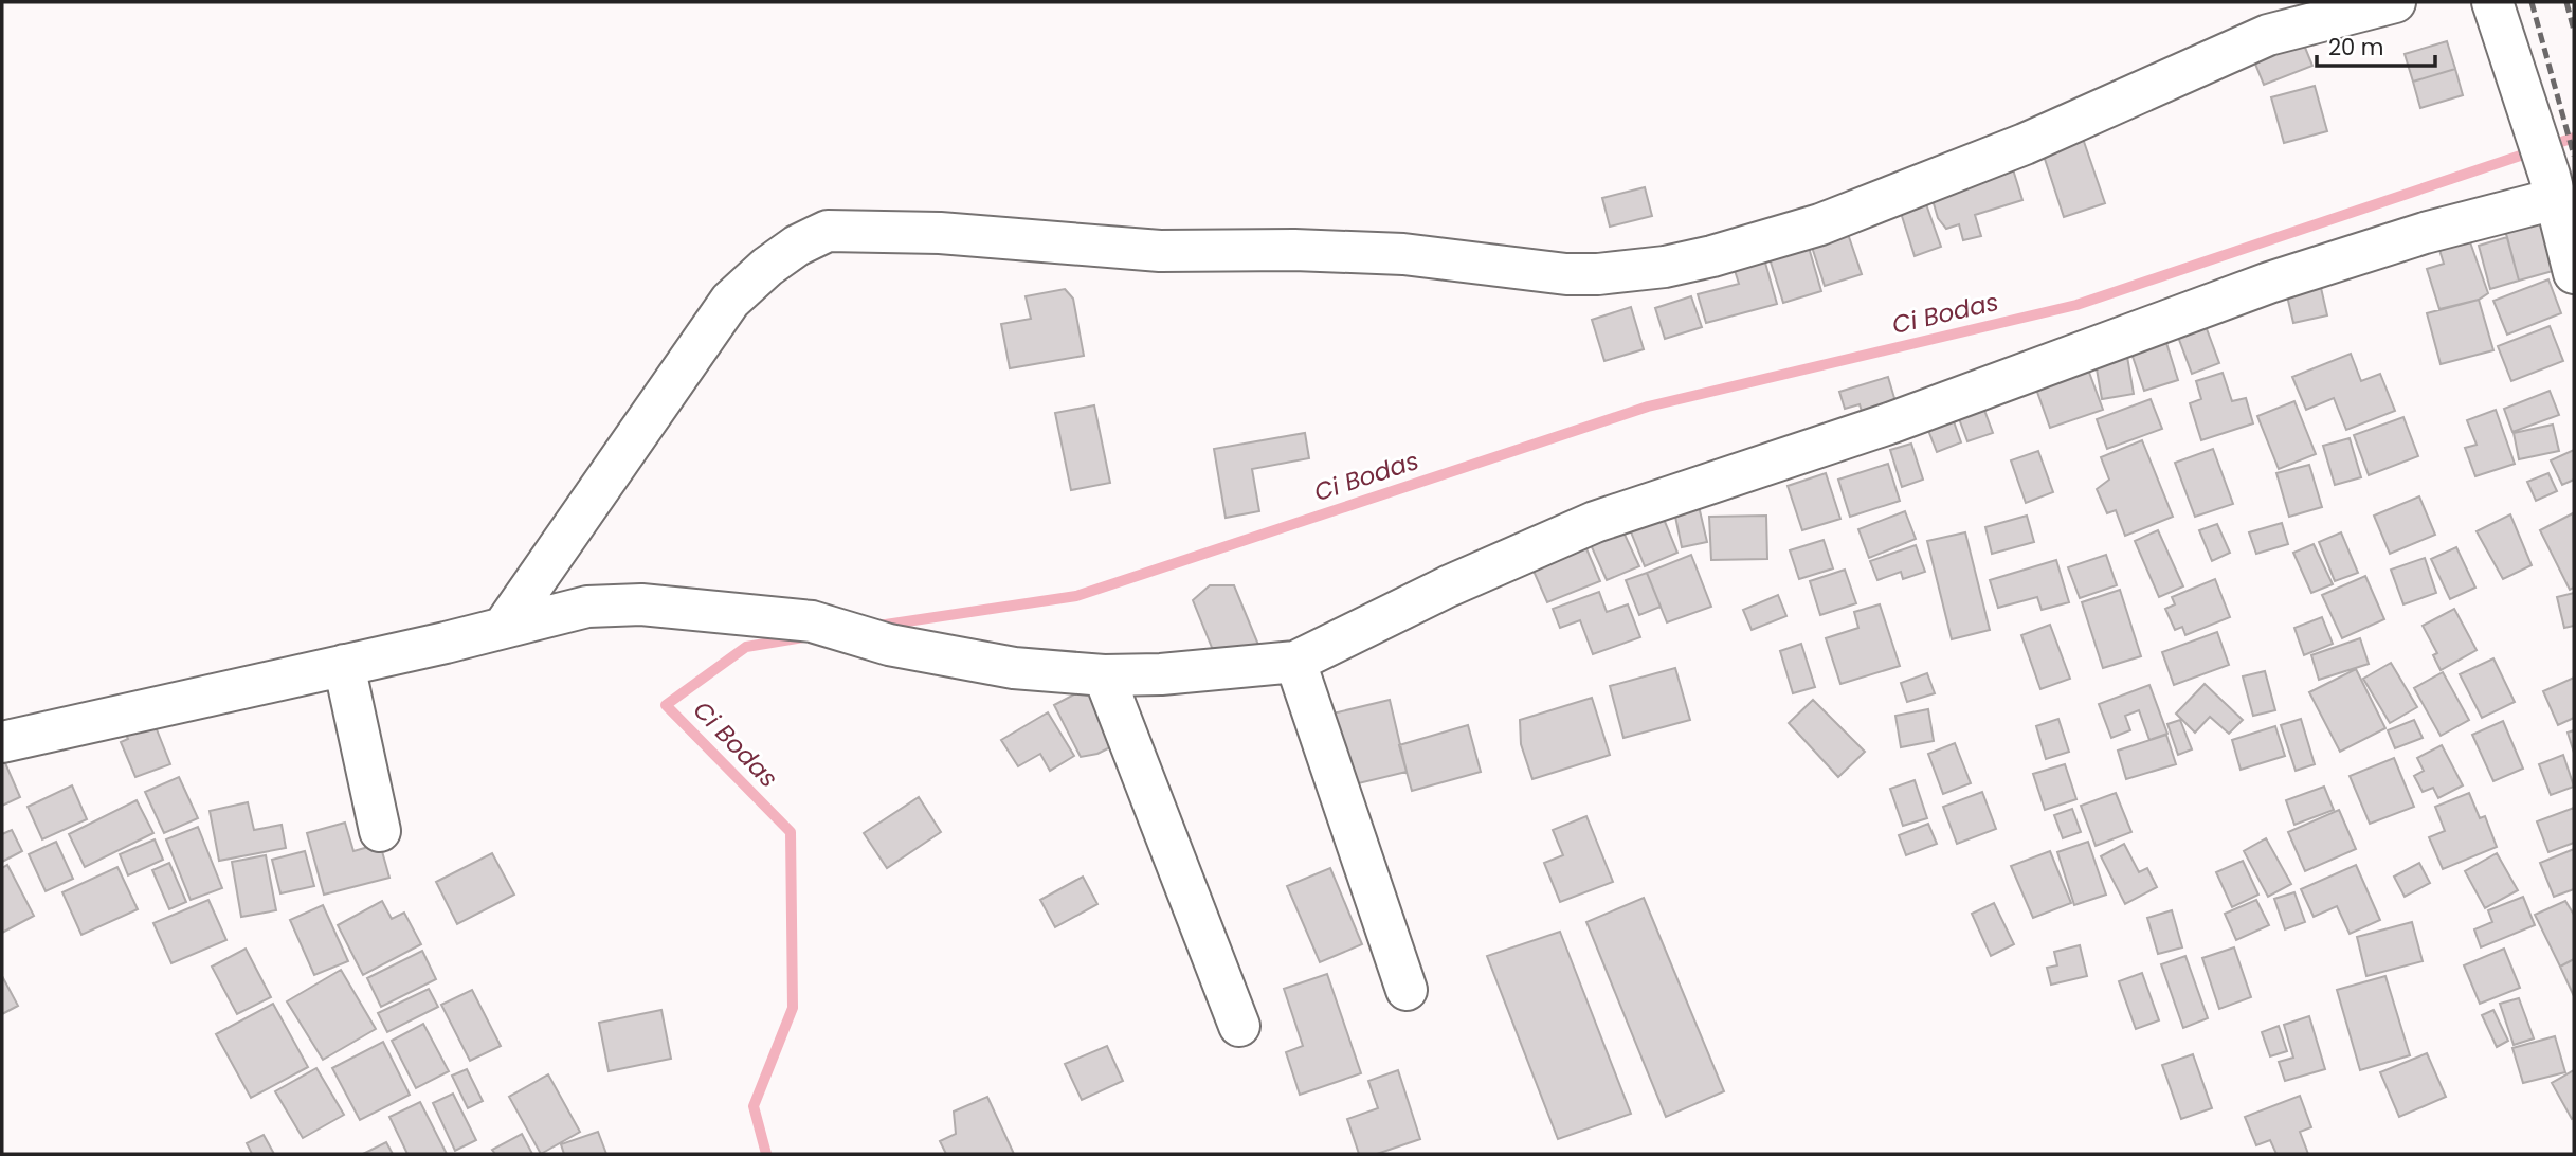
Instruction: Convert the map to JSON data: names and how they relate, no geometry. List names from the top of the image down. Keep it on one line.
{"water":["Ci Bodas"],"scale_bar":"20 m"}
